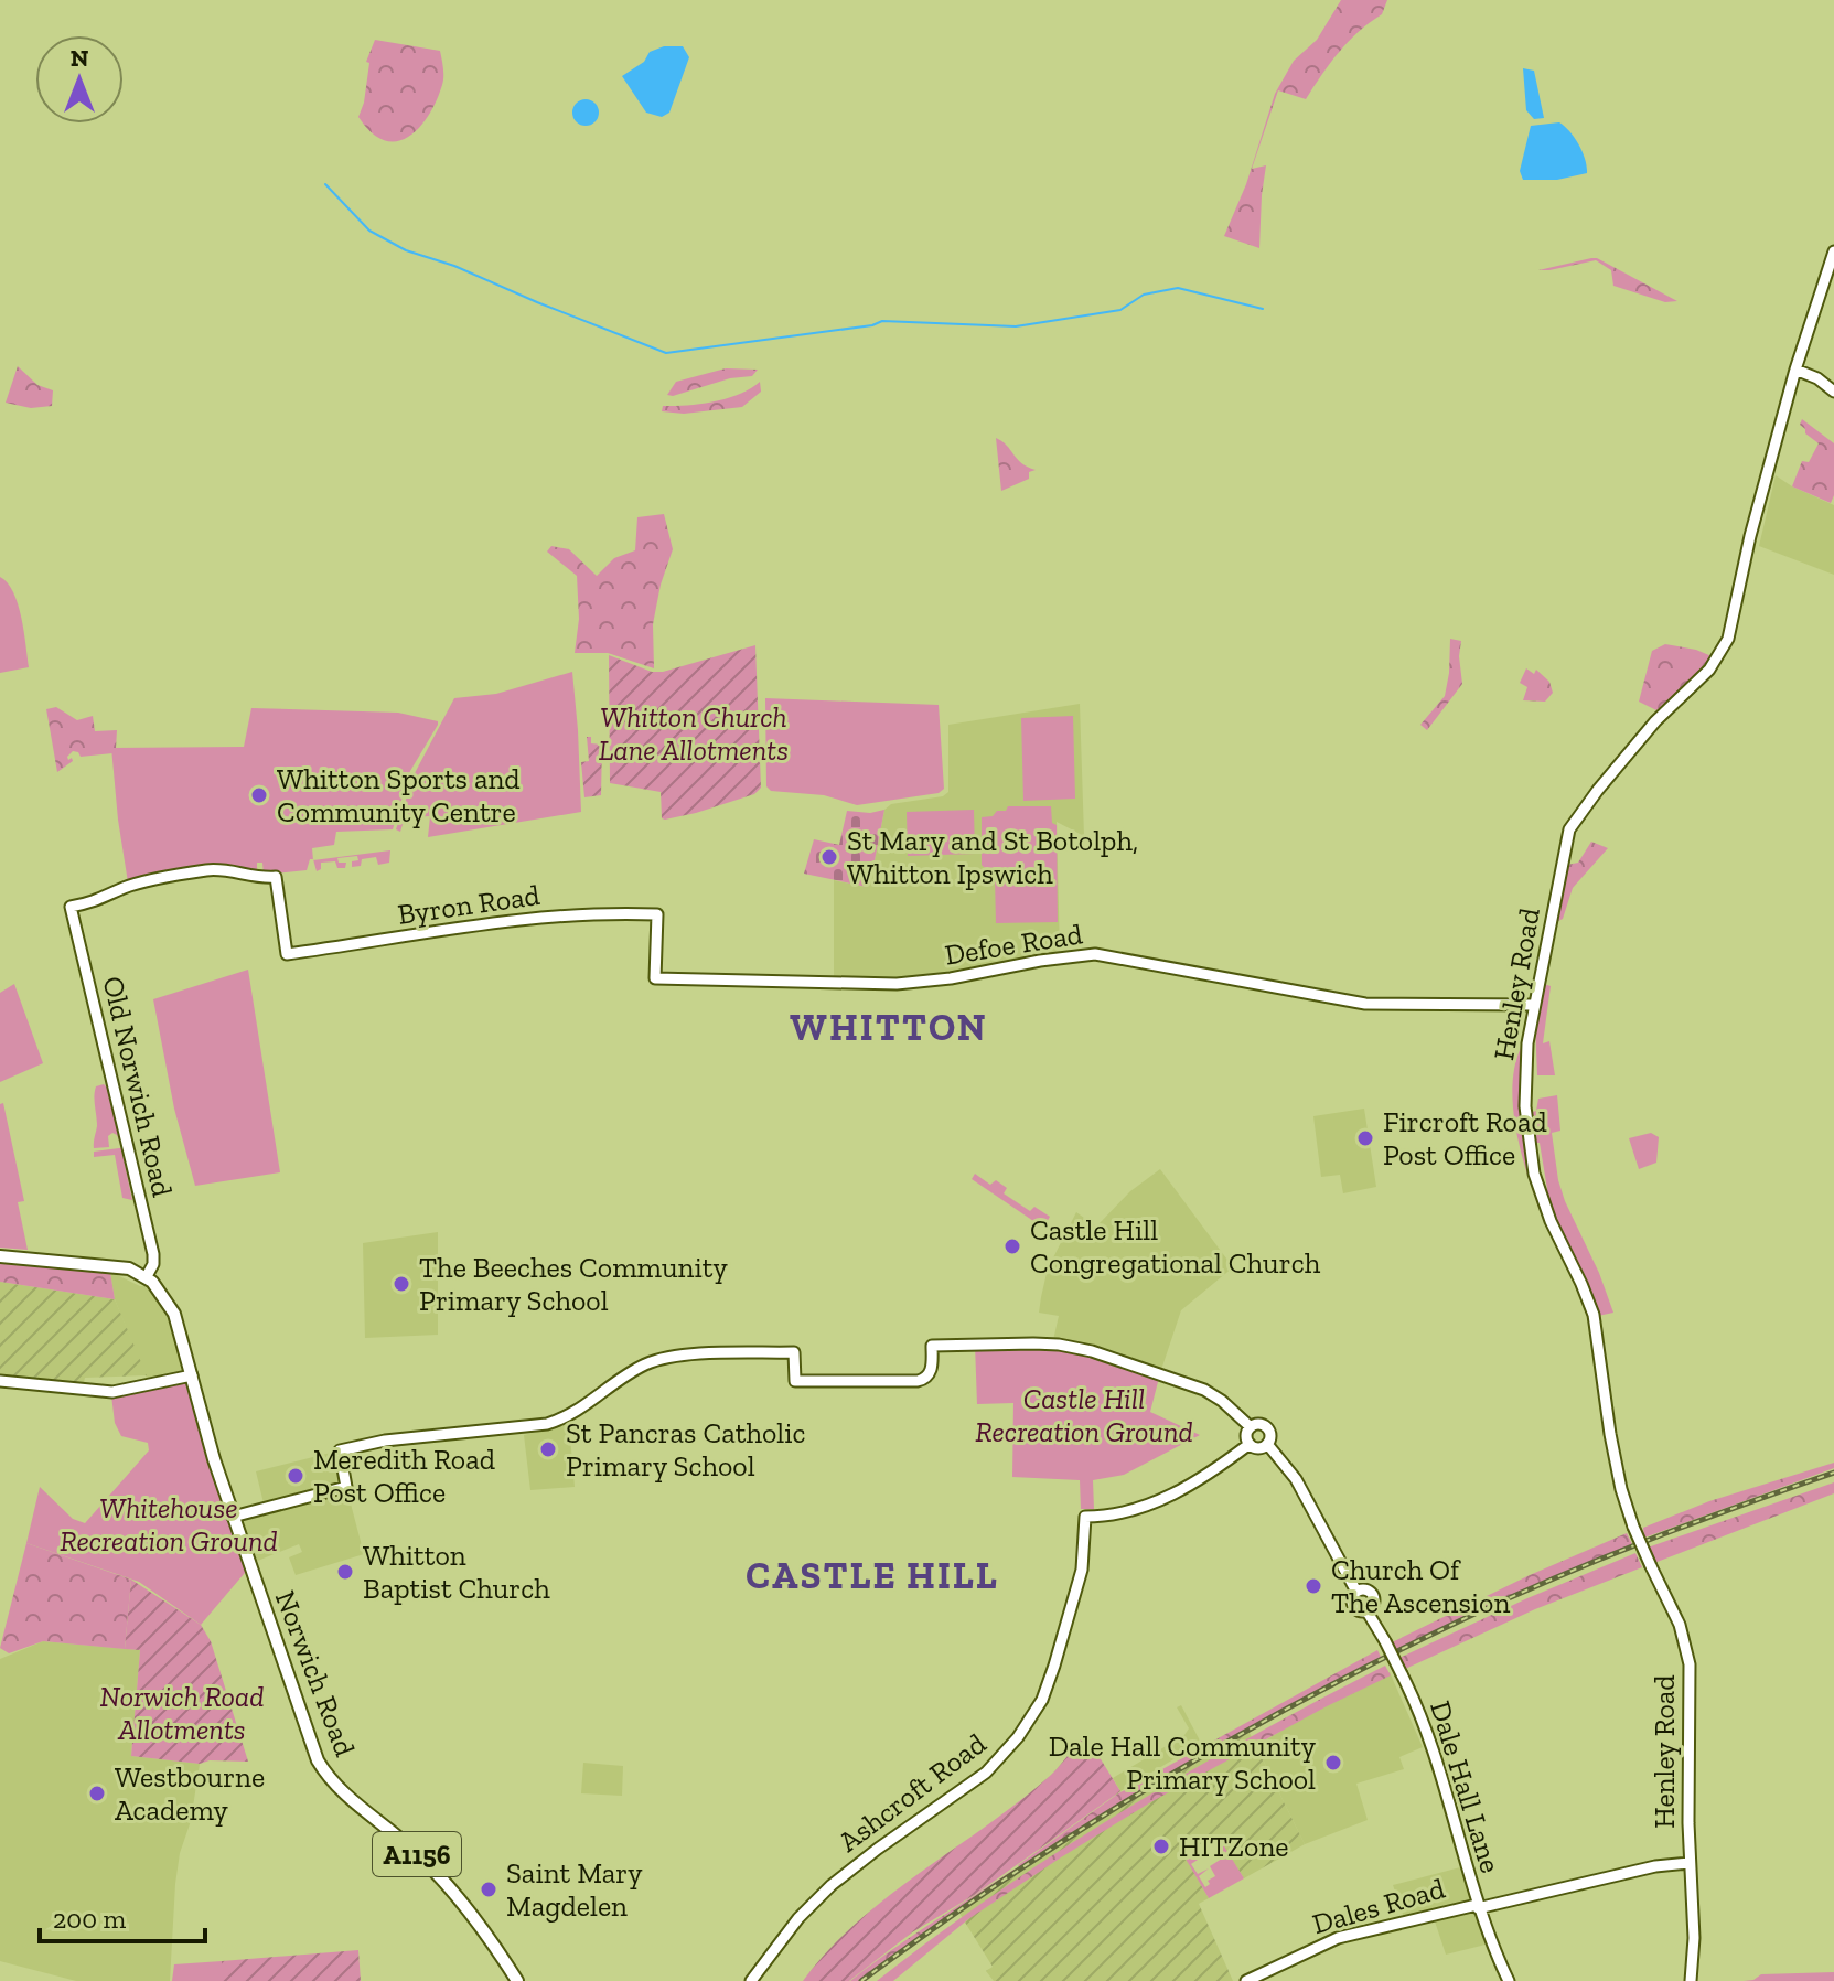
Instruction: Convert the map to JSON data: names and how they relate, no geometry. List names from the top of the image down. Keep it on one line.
{"streets":{"main road":["Norwich Road","A1156"],"street":["Byron Road","Defoe Road","Henley Road","Old Norwich Road","Dale Hall Lane","Ashcroft Road","Dales Road"]},"crossings":[["Byron Road","Defoe Road"],["Byron Road","Old Norwich Road"],["Defoe Road","Henley Road"],["Henley Road","Dales Road"],["Old Norwich Road","Norwich Road"],["Dale Hall Lane","Ashcroft Road"],["Dale Hall Lane","Dales Road"]],"districts":["WHITTON","CASTLE HILL"],"parks":["Whitton Church Lane Allotments","Castle Hill Recreation Ground","Whitehouse Recreation Ground","Norwich Road Allotments"],"places":["Whitton Sports and Community Centre","St Mary and St Botolph, Whitton Ipswich","Fircroft Road Post Office","Castle Hill Congregational Church","The Beeches Community Primary School","St Pancras Catholic Primary School","Meredith Road Post Office","Whitton Baptist Church","Church Of The Ascension","Dale Hall Community Primary School","Westbourne Academy","HITZone","Saint Mary Magdelen"],"scale_bar":"200 m","north":"top"}
